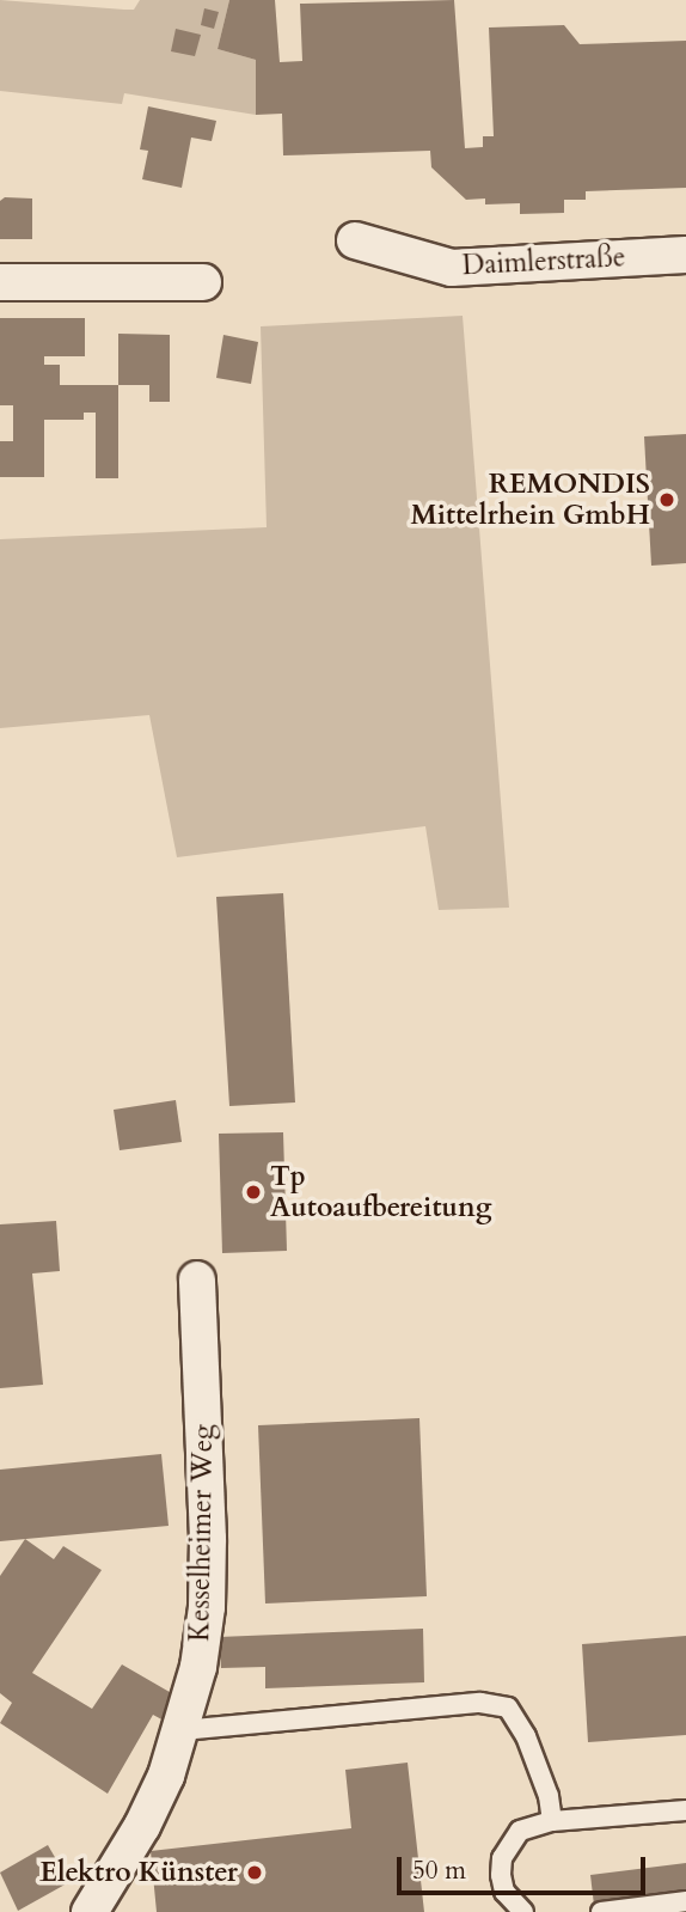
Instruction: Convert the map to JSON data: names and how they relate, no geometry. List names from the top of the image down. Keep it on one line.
{"streets":{"street":["Daimlerstraße","Kesselheimer Weg"]},"places":["REMONDIS Mittelrhein GmbH","Tp Autoaufbereitung","Elektro Künster"],"scale_bar":"50 m"}
